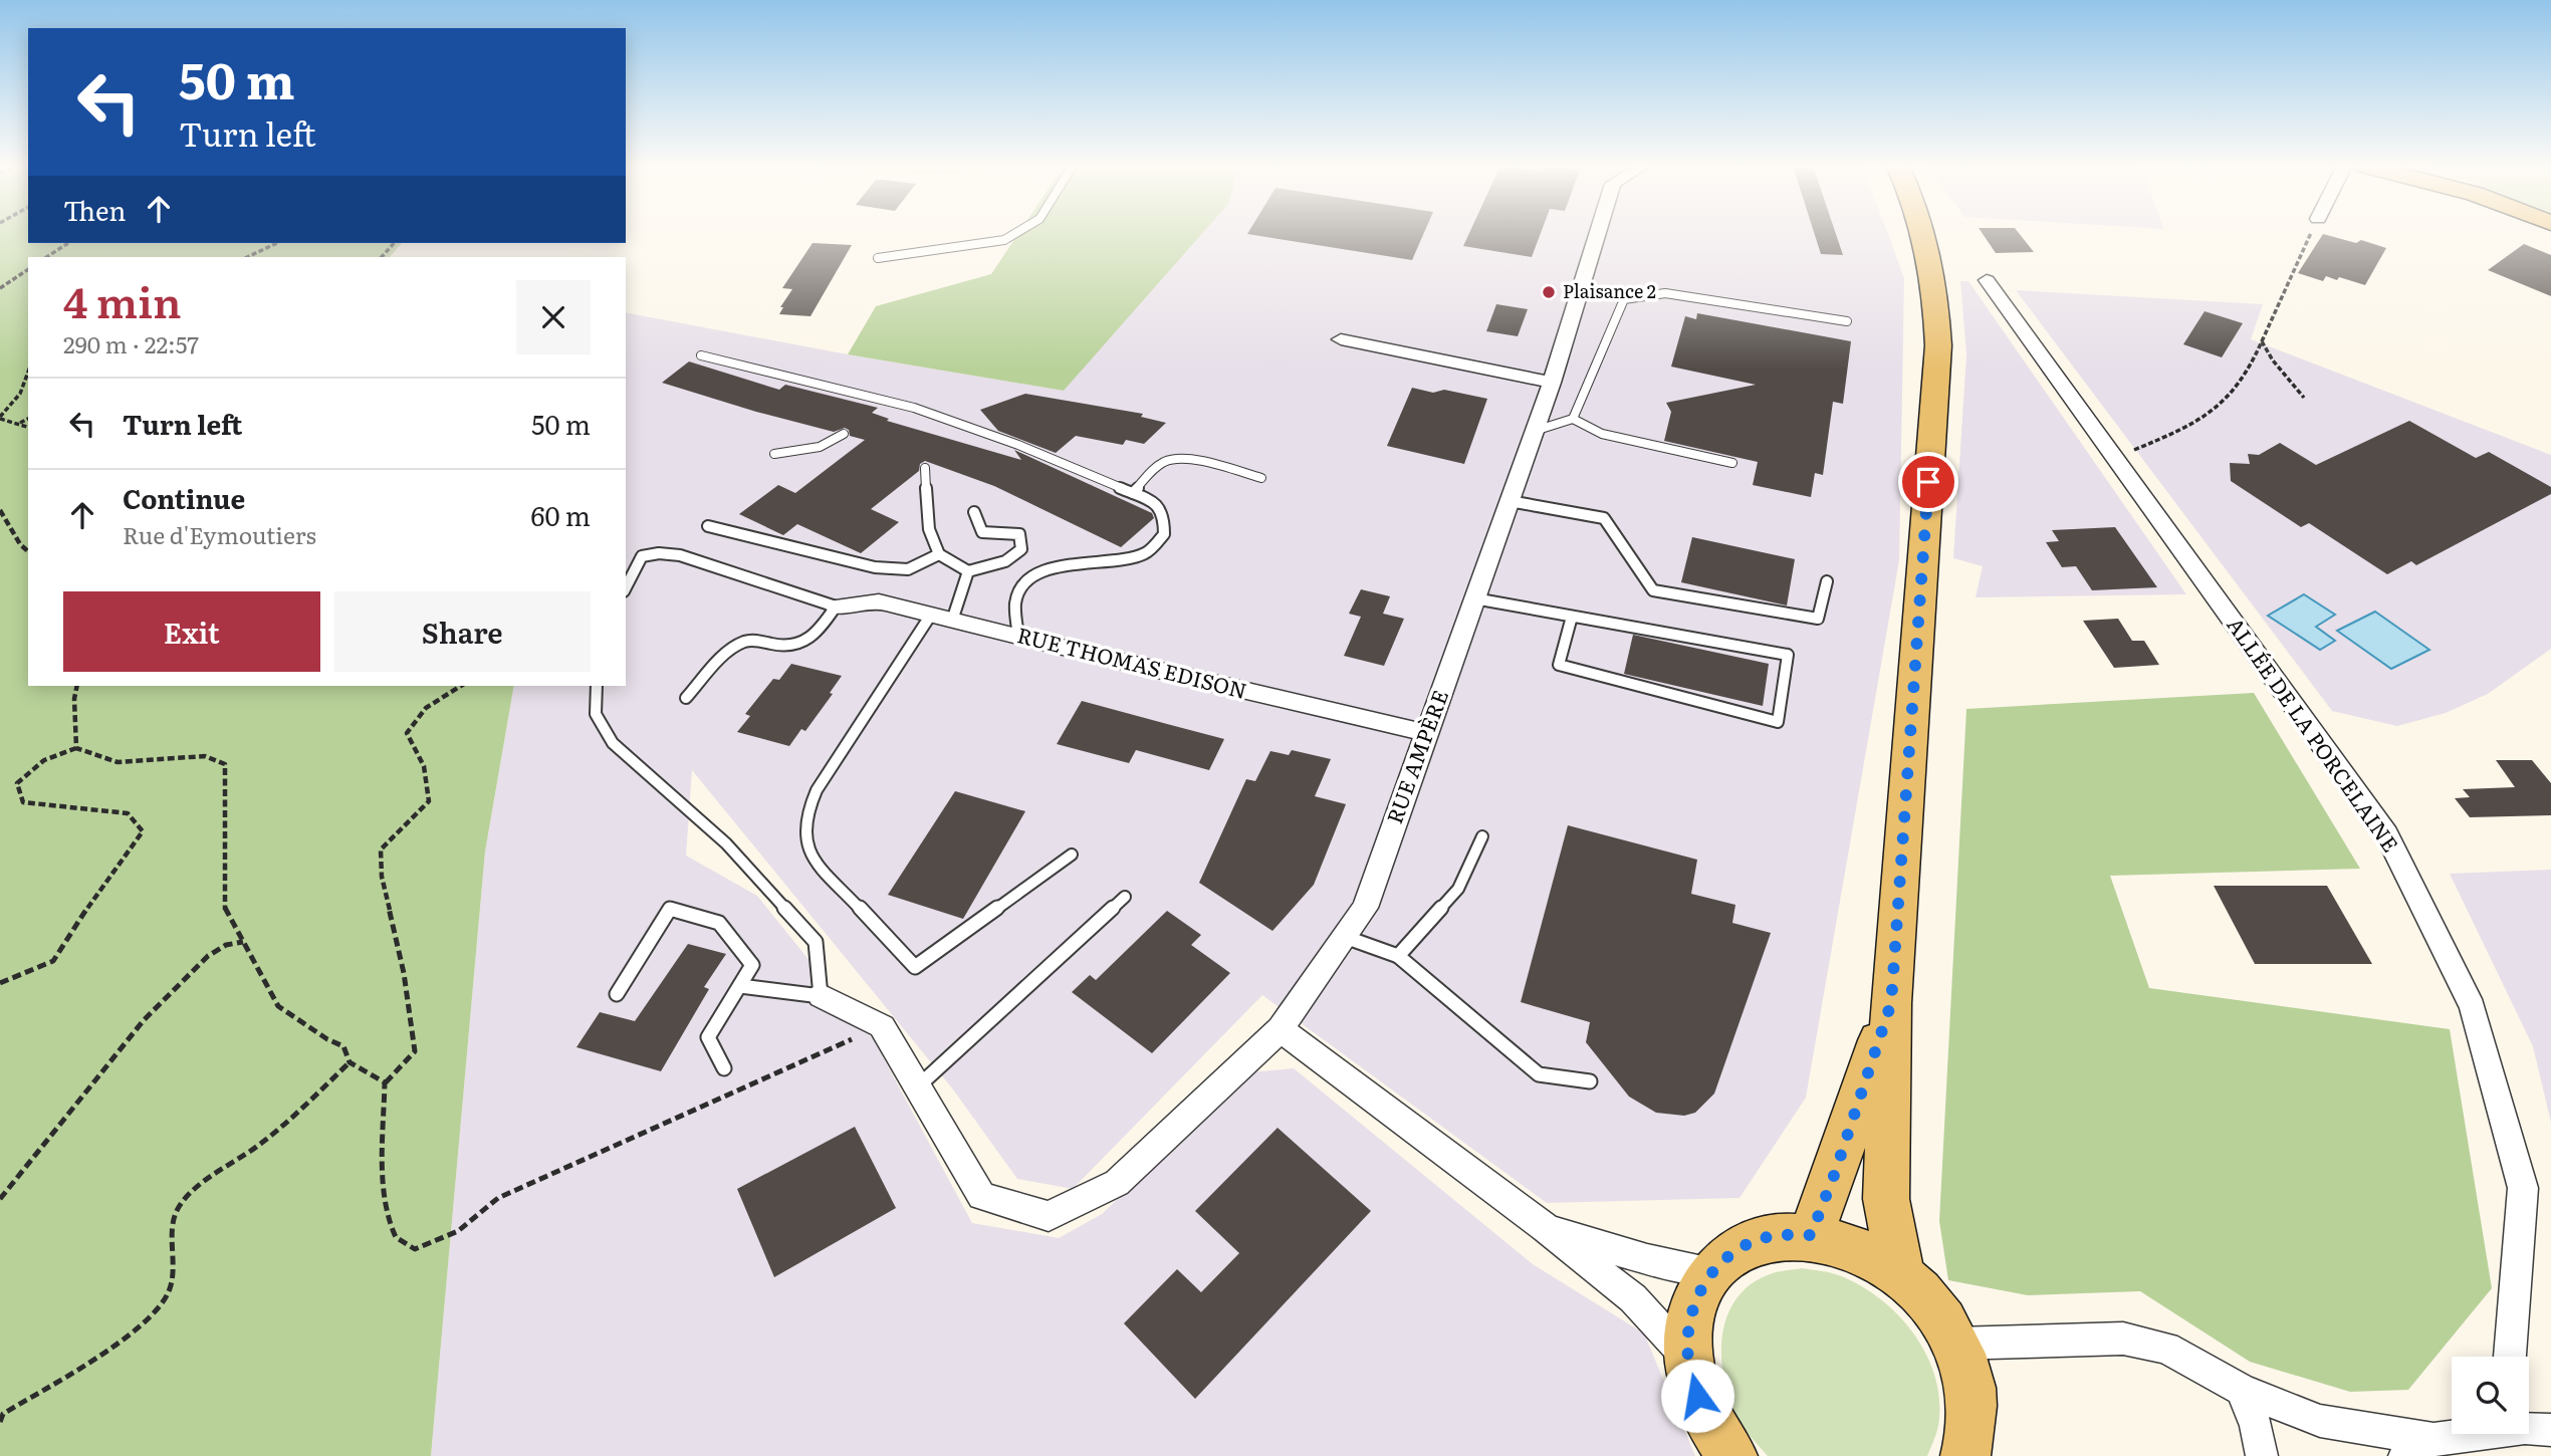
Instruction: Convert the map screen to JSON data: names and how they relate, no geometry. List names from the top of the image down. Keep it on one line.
{"streets":{"street":["RUE THOMAS EDISON","ALLÉE DE LA PORCELAINE","RUE AMPÈRE"]},"crossings":[["RUE THOMAS EDISON","RUE AMPÈRE"]],"places":["Plaisance 2"],"page":{"turn":["50 m","Turn left"],"then":"Then","heading":["4 min","290 m · 22:57"],"list":[{"name":"Turn left","value":"50 m"},{"name":"Continue","note":"Rue d'Eymoutiers","value":"60 m"}],"buttons":["Exit","Share"]}}
